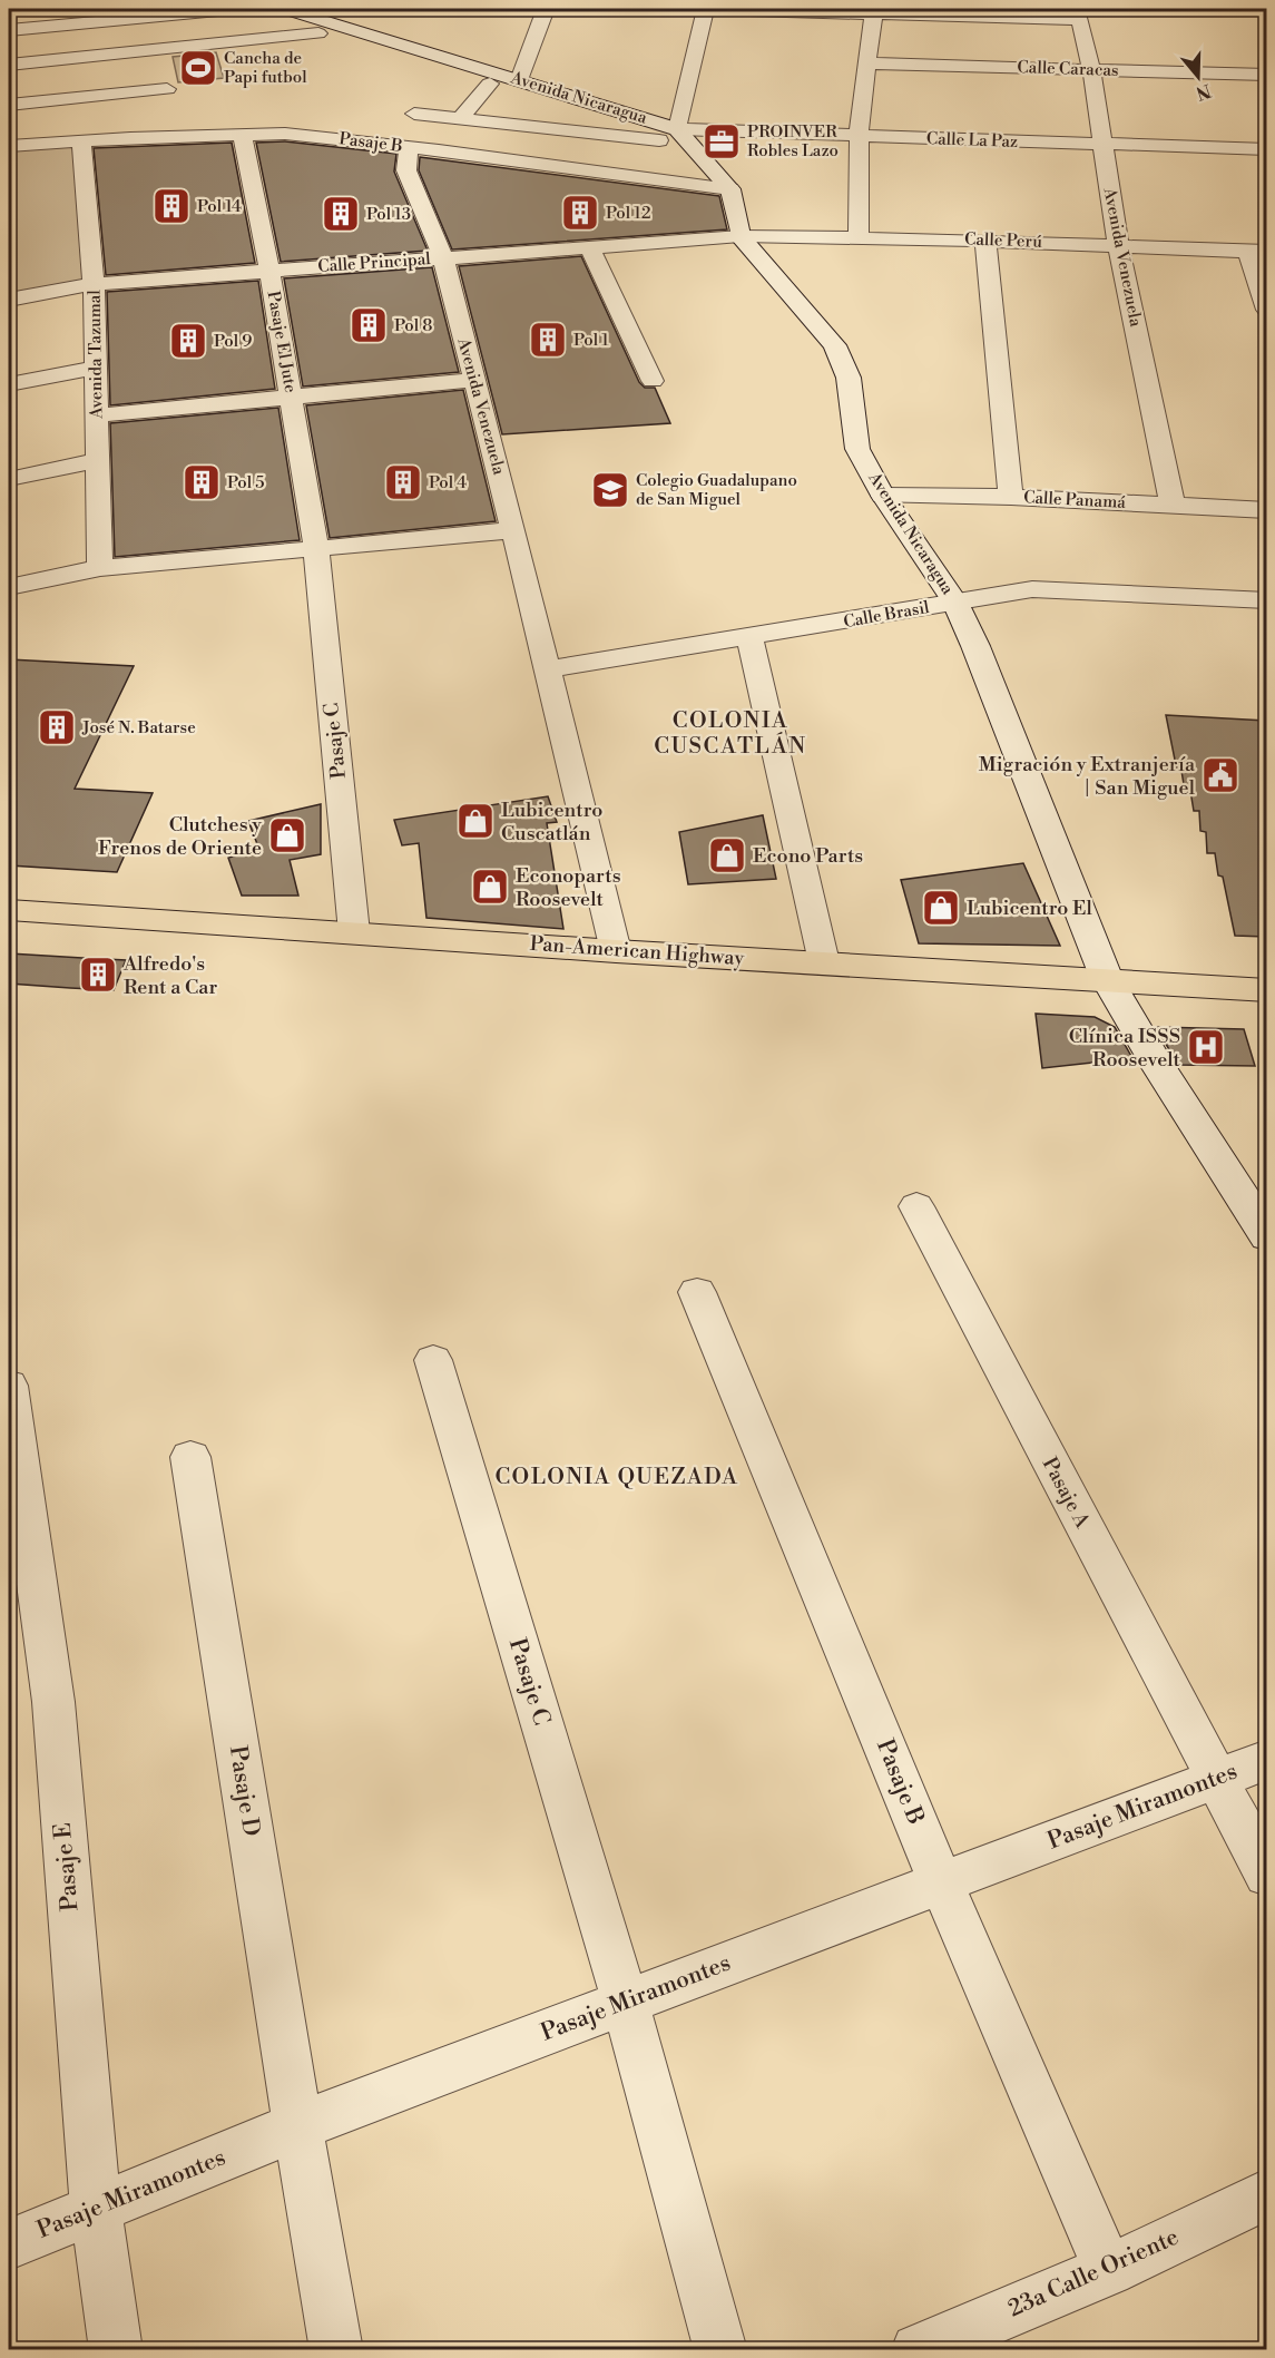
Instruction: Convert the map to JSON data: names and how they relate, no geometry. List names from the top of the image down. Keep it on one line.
{"streets":{"highway":["Pan-American Highway"],"street":["Calle Caracas","Avenida Nicaragua","Calle La Paz","Pasaje B","Calle Perú","Avenida Venezuela","Calle Principal","Pasaje El Jute","Avenida Tazumal","Calle Panamá","Calle Brasil","Pasaje C","Pasaje A","Pasaje D","Pasaje Miramontes","Pasaje E","23a Calle Oriente"]},"crossings":[["Calle Caracas","Avenida Venezuela"],["Avenida Nicaragua","Calle La Paz"],["Avenida Nicaragua","Pasaje B"],["Avenida Nicaragua","Calle Perú"],["Avenida Nicaragua","Calle Principal"],["Avenida Nicaragua","Calle Panamá"],["Avenida Nicaragua","Calle Brasil"],["Avenida Nicaragua","Pan-American Highway"],["Calle La Paz","Avenida Venezuela"],["Pasaje B","Avenida Venezuela"],["Pasaje B","Pasaje El Jute"],["Pasaje B","Avenida Tazumal"],["Pasaje B","Pasaje Miramontes"],["Pasaje B","23a Calle Oriente"],["Calle Perú","Avenida Venezuela"],["Calle Perú","Calle Principal"],["Avenida Venezuela","Calle Principal"],["Avenida Venezuela","Calle Panamá"],["Avenida Venezuela","Calle Brasil"],["Calle Principal","Pasaje El Jute"],["Calle Principal","Avenida Tazumal"],["Pasaje El Jute","Pasaje C"],["Pasaje C","Pan-American Highway"],["Pasaje C","Pasaje Miramontes"],["Pasaje A","Pasaje Miramontes"],["Pasaje D","Pasaje Miramontes"],["Pasaje Miramontes","Pasaje E"]],"districts":["COLONIA CUSCATLÁN","COLONIA QUEZADA"],"places":{"sports":["Cancha de Papi futbol"],"office":["PROINVER Robles Lazo"],"building":["Pol 14","Pol 12","Pol 13","Pol 8","Pol 1","Pol 9","Pol 5","Pol 4","José N. Batarse","Alfredo's Rent a Car"],"school or university":["Colegio Guadalupano de San Miguel"],"public building":["Migración y Extranjería | San Miguel"],"shop":["Lubicentro Cuscatlán","Clutches y Frenos de Oriente","Econo Parts","Econoparts Roosevelt","Lubicentro El"],"hospital":["Clínica ISSS Roosevelt"]},"north":"bottom"}
